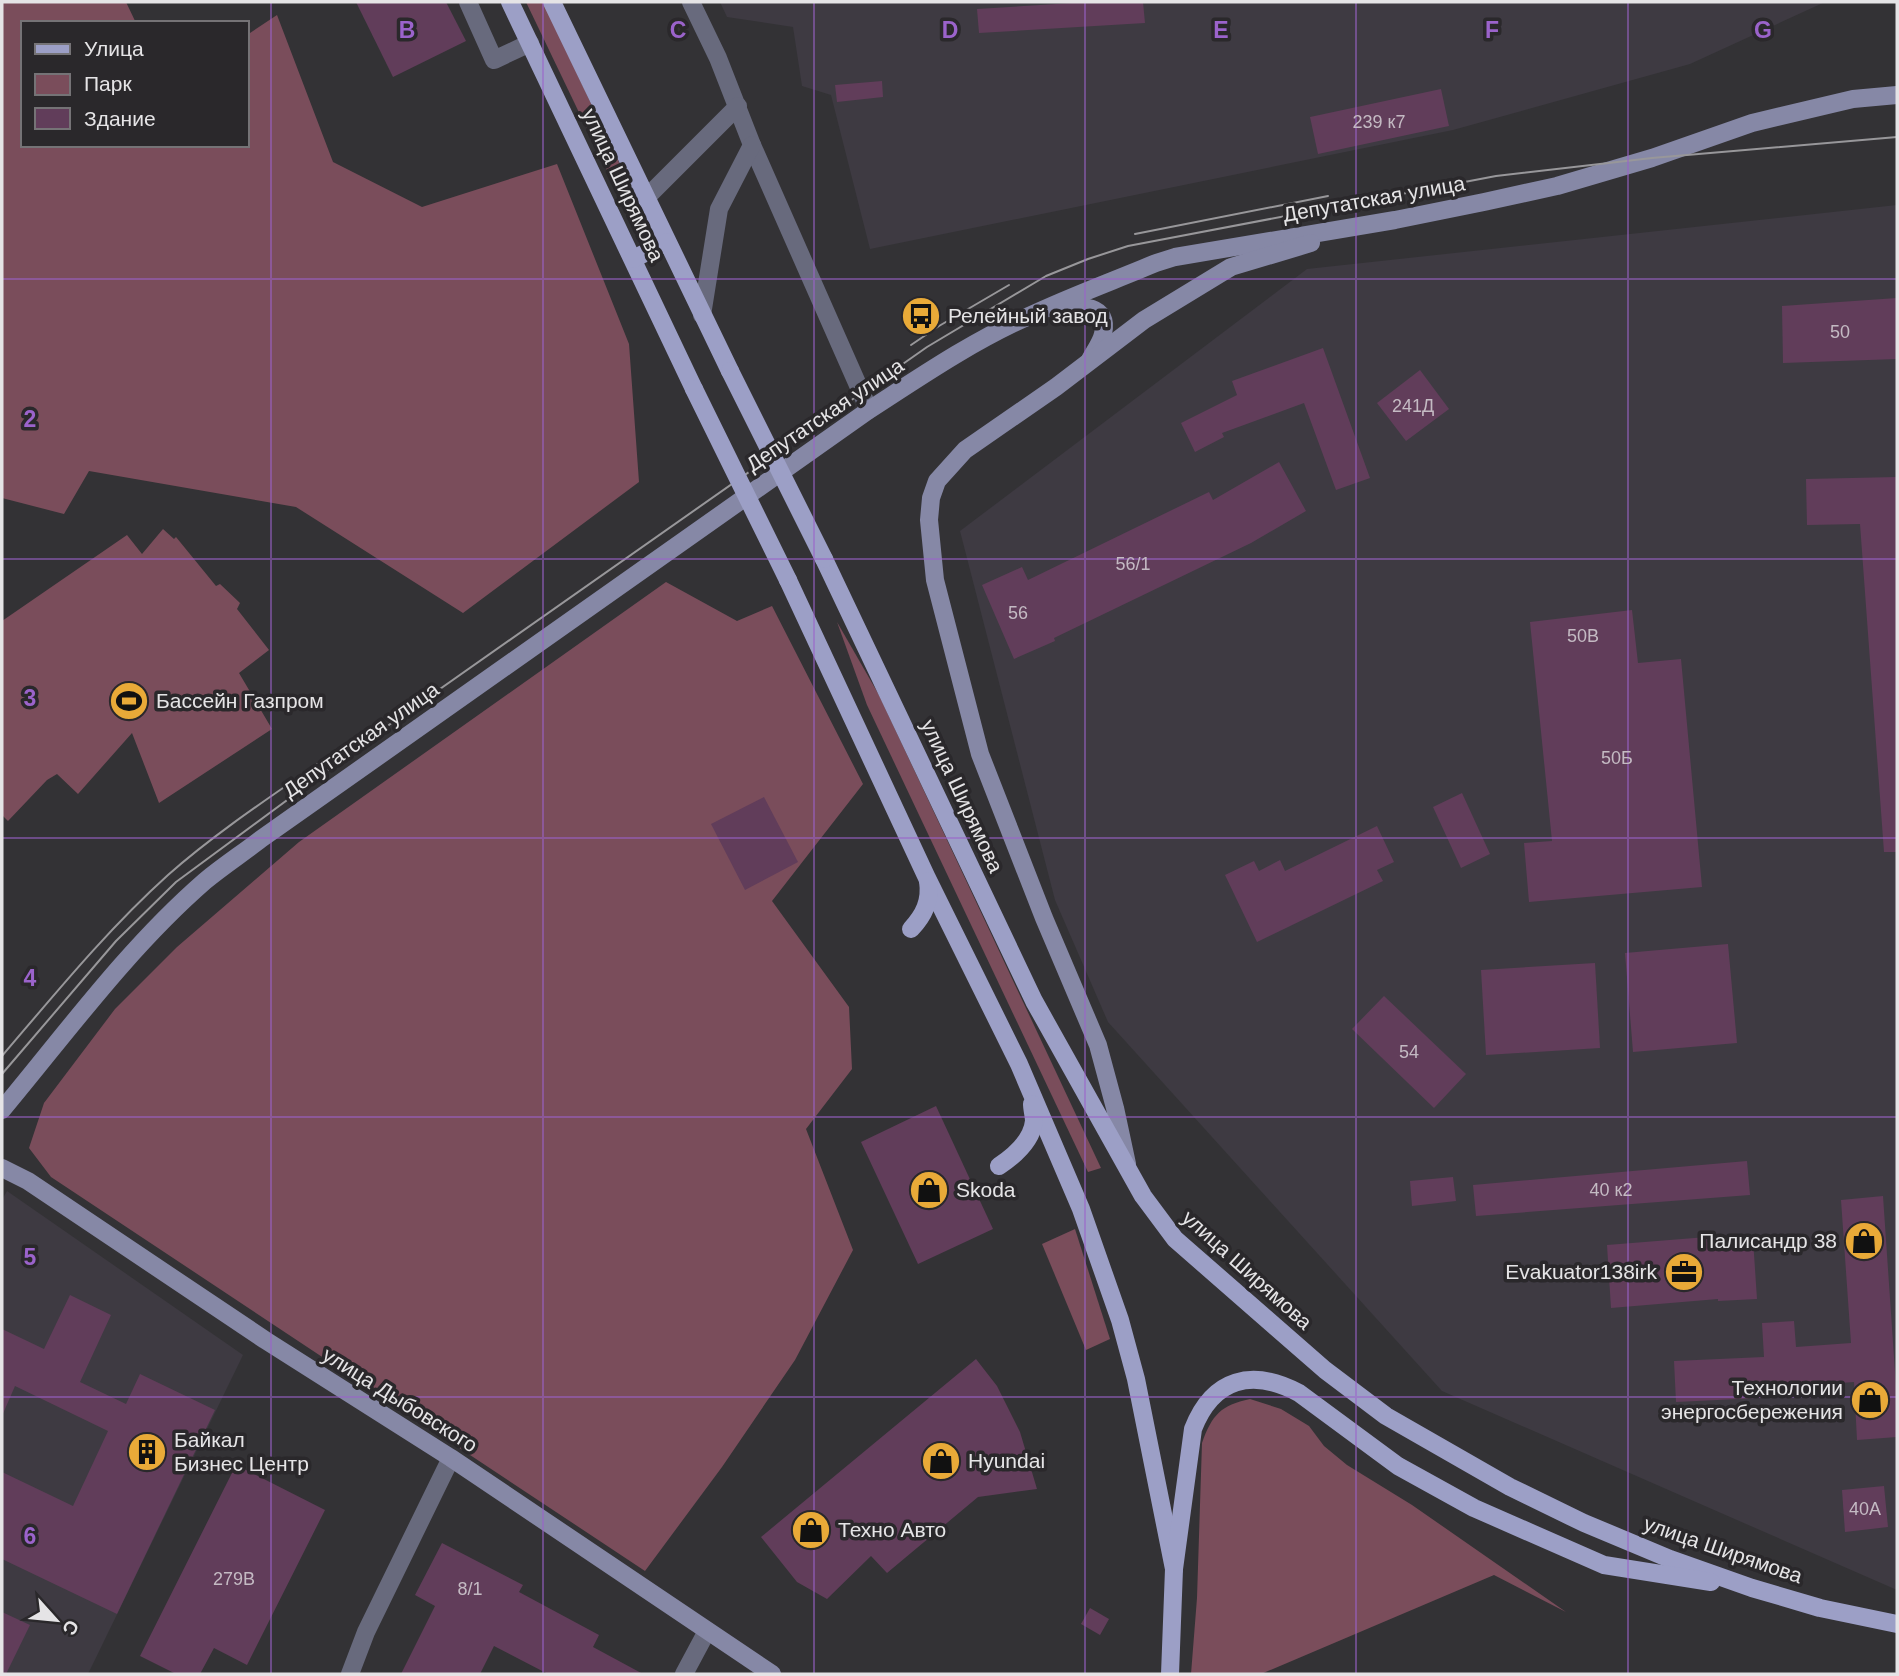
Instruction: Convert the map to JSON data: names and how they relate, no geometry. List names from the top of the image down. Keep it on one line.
{"streets":{"main road":["улица Ширямова","Депутатская улица","улица Дыбовского"]},"places":{"bus stop":["Релейный завод"],"sports":["Бассейн Газпром"],"shop":["Skoda","Палисандр 38","Технологии энергосбережения","Hyundai","Техно Авто"],"office":["Evakuator138irk"],"building":["Байкал Бизнес Центр"]},"house_numbers":["239 к7","50","241Д","56/1","56","50В","50Б","54","40 к2","40А","279В","8/1"],"legend":["Улица","Парк","Здание"],"north":"bottom right","grid":{"columns":["B","C","D","E","F","G"],"rows":["2","3","4","5","6"]}}
